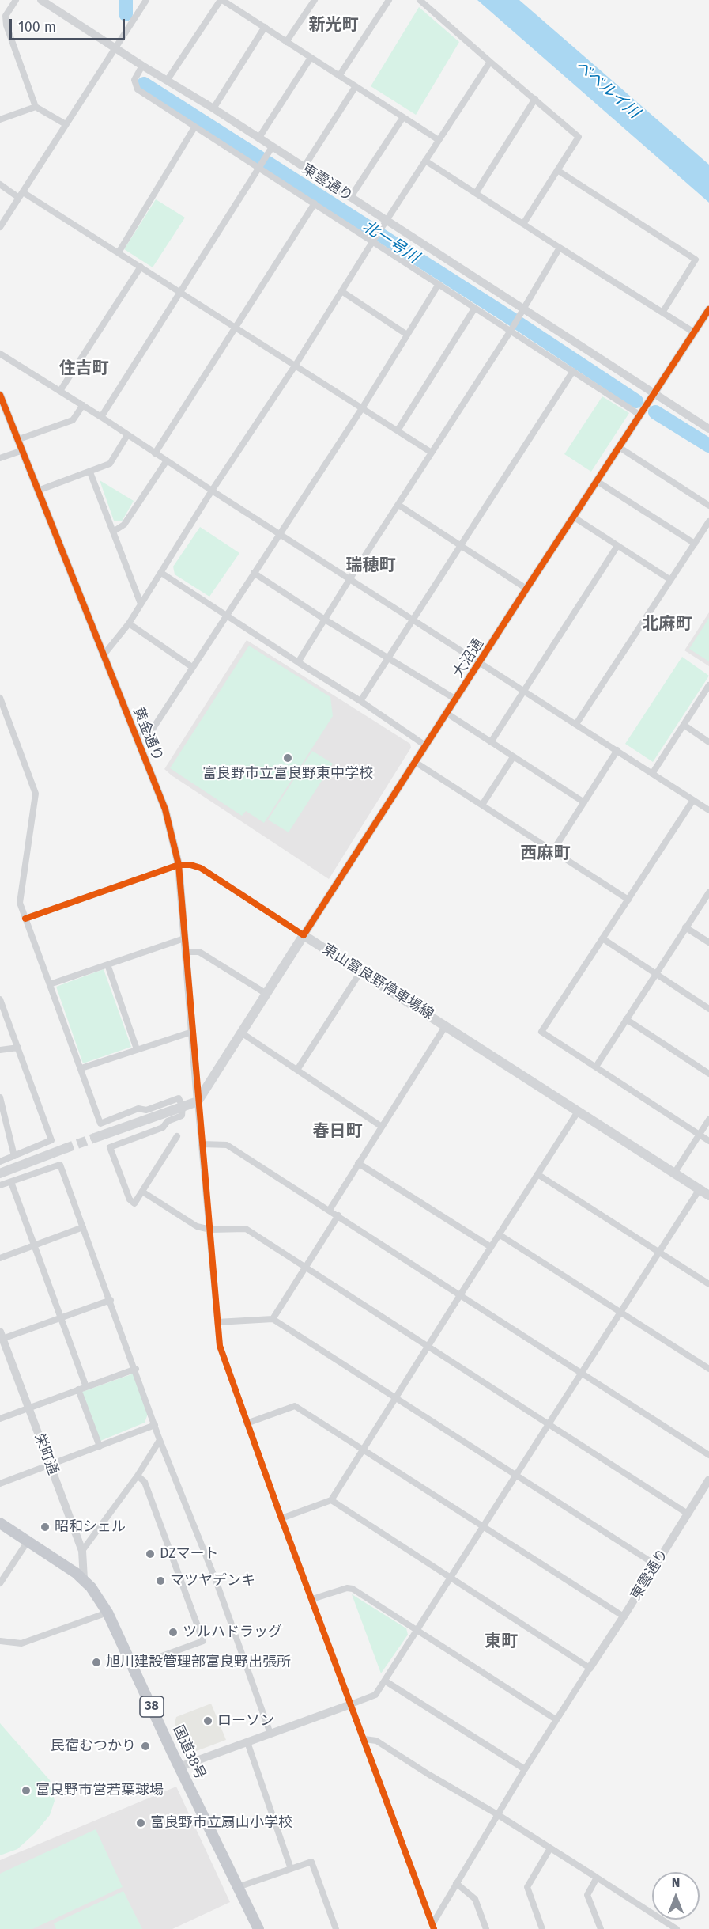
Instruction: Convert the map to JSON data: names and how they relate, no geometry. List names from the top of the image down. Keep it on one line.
{"streets":{"highway":["38","国道38号"],"main road":["東山富良野停車場線"],"street":["東雲通り","大沼通","黄金通り","栄町通"]},"crossings":[["東雲通り","大沼通"],["大沼通","東山富良野停車場線"],["栄町通","国道38号"]],"districts":["新光町","住吉町","瑞穂町","北麻町","西麻町","春日町","東町"],"water":["ベベルイ川","北一号川"],"places":["富良野市立富良野東中学校","昭和シェル","DZマート","マツヤデンキ","ツルハドラッグ","旭川建設管理部富良野出張所","ローソン","民宿むつかり","富良野市営若葉球場","富良野市立扇山小学校"],"scale_bar":"100 m","north":"top"}
